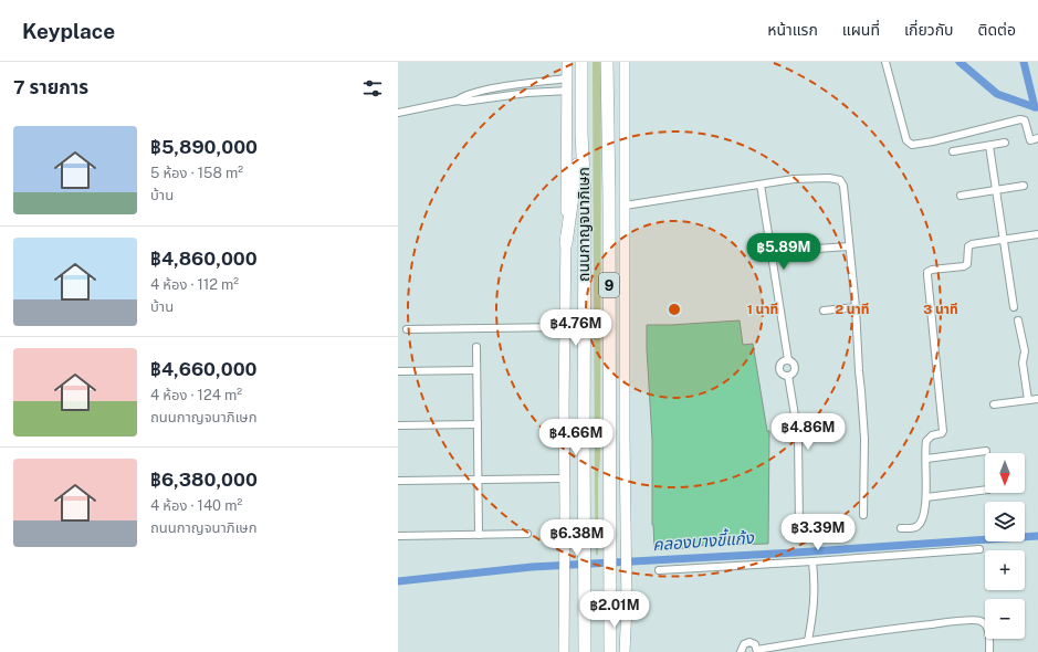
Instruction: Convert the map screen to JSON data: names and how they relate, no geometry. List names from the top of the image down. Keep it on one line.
{"streets":{"highway":["ถนนกาญจนาภิเษก","9"]},"water":["คลองบางขี้แก้ง"],"north":"bottom","page":{"header":"Keyplace","nav":["หน้าแรก","แผนที่","เกี่ยวกับ","ติดต่อ"],"heading":"7 รายการ","list":[{"name":"฿5,890,000","note":"5 ห้อง · 158 m² · บ้าน"},{"name":"฿4,860,000","note":"4 ห้อง · 112 m² · บ้าน"},{"name":"฿4,660,000","note":"4 ห้อง · 124 m² · ถนนกาญจนาภิเษก"},{"name":"฿6,380,000","note":"4 ห้อง · 140 m² · ถนนกาญจนาภิเษก"}],"price":["฿5.89M","฿4.76M","฿4.86M","฿4.66M","฿3.39M","฿6.38M","฿2.01M"],"map_buttons":["+","−"]},"rings":["1 นาที","2 นาที","3 นาที"]}
